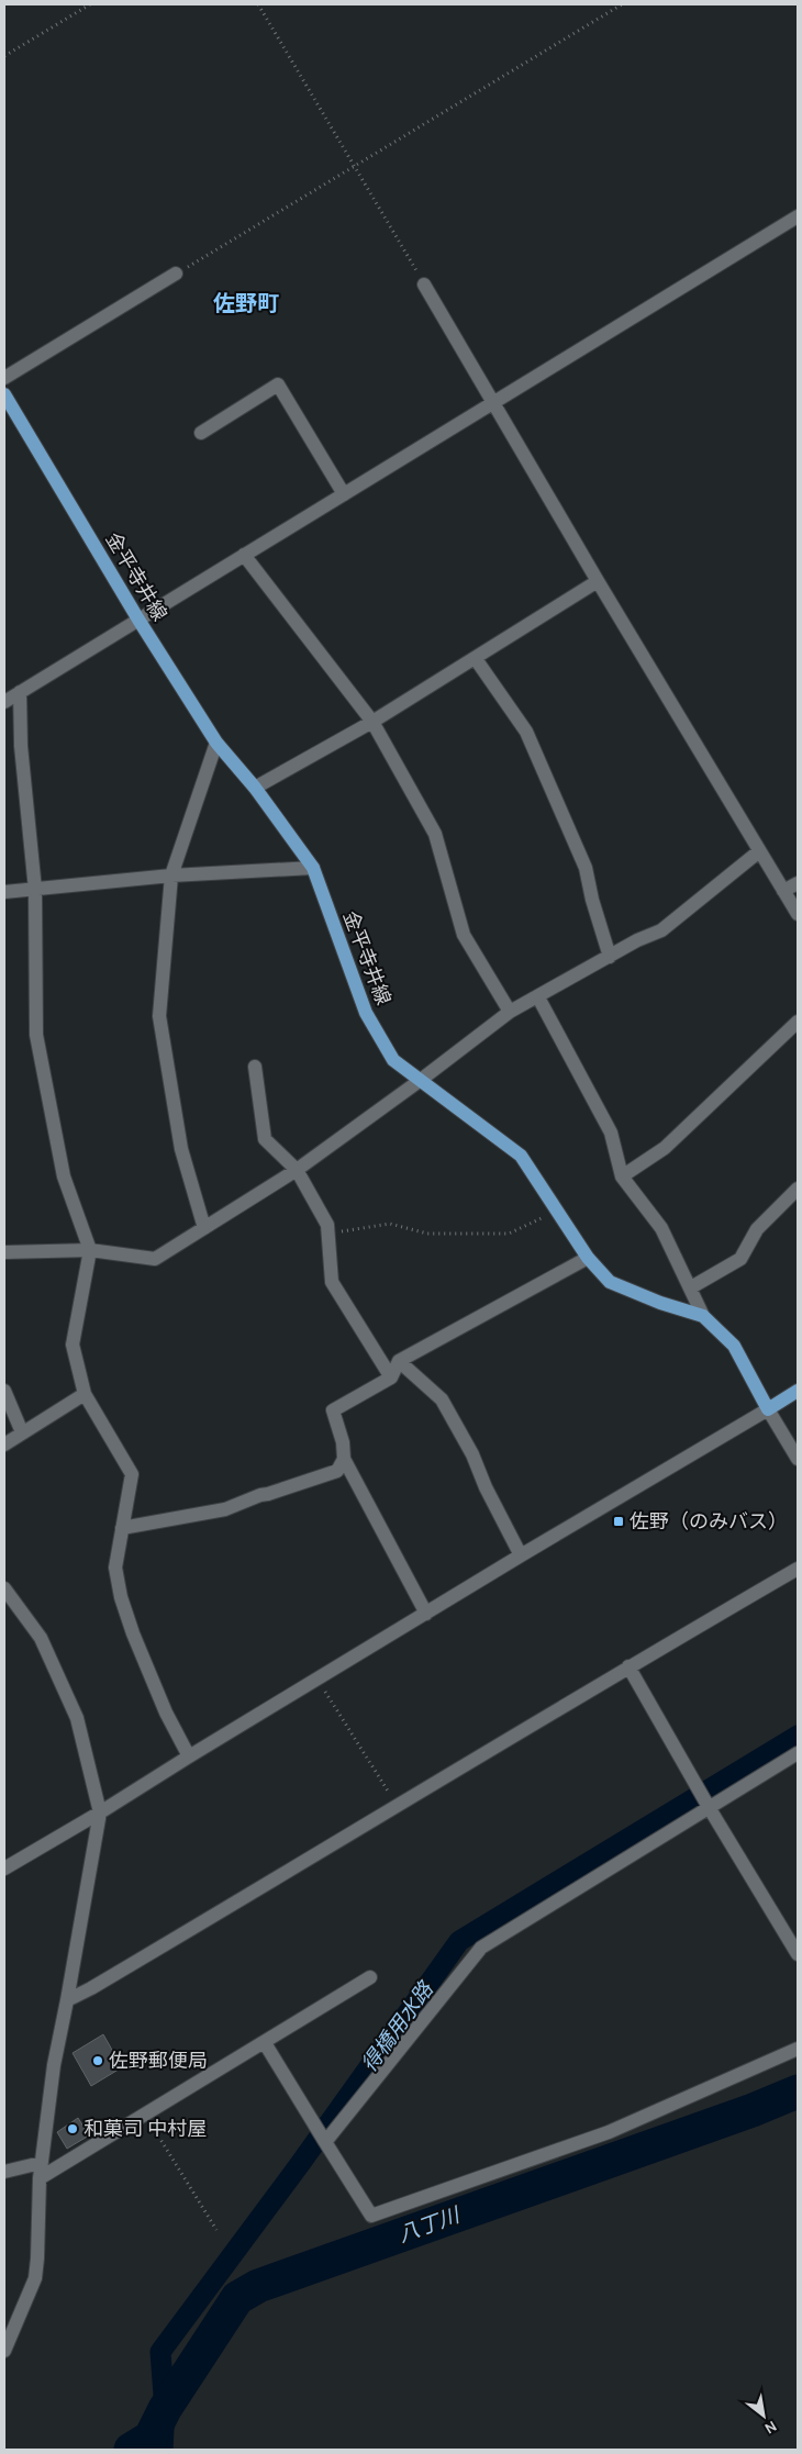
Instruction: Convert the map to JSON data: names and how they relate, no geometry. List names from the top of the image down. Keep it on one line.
{"streets":{"main road":["金平寺井線"]},"districts":["佐野町"],"water":["得橋用水路","八丁川"],"places":{"transit":["佐野（のみバス）"],"other":["佐野郵便局","和菓司 中村屋"]},"north":"bottom right"}
